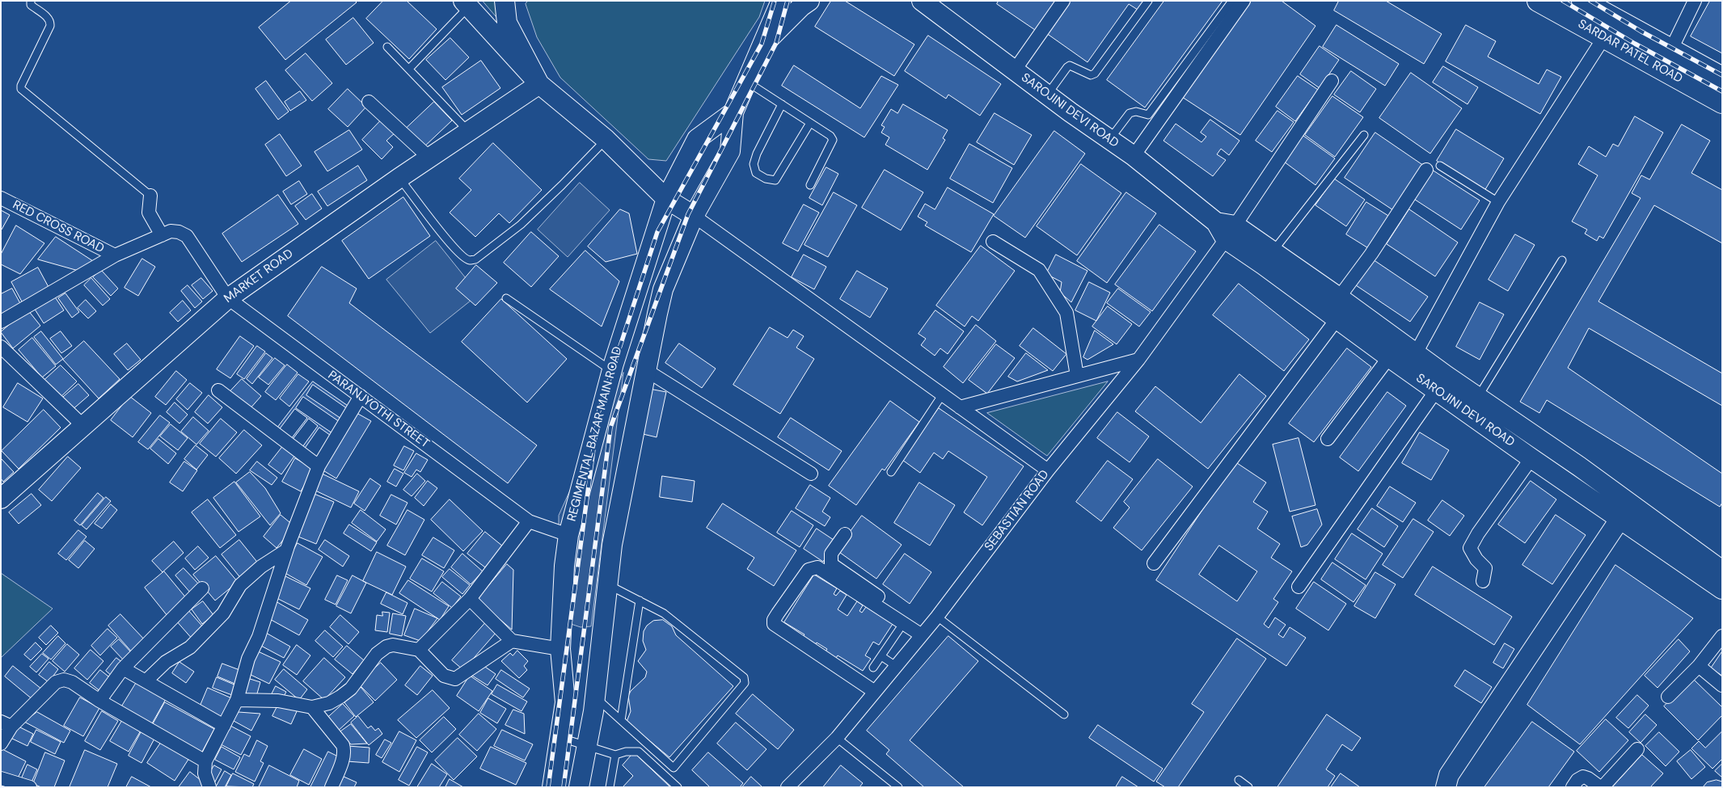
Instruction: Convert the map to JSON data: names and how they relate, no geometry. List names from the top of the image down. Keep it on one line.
{"streets":{"main road":["SARDAR PATEL ROAD","SAROJINI DEVI ROAD","MARKET ROAD","REGIMENTAL BAZAR MAIN ROAD"],"street":["RED CROSS ROAD","PARANJYOTHI STREET","SEBASTIAN ROAD"]},"crossings":[["SAROJINI DEVI ROAD","SEBASTIAN ROAD"],["RED CROSS ROAD","MARKET ROAD"],["RED CROSS ROAD","PARANJYOTHI STREET"],["MARKET ROAD","PARANJYOTHI STREET"],["PARANJYOTHI STREET","REGIMENTAL BAZAR MAIN ROAD"]]}
